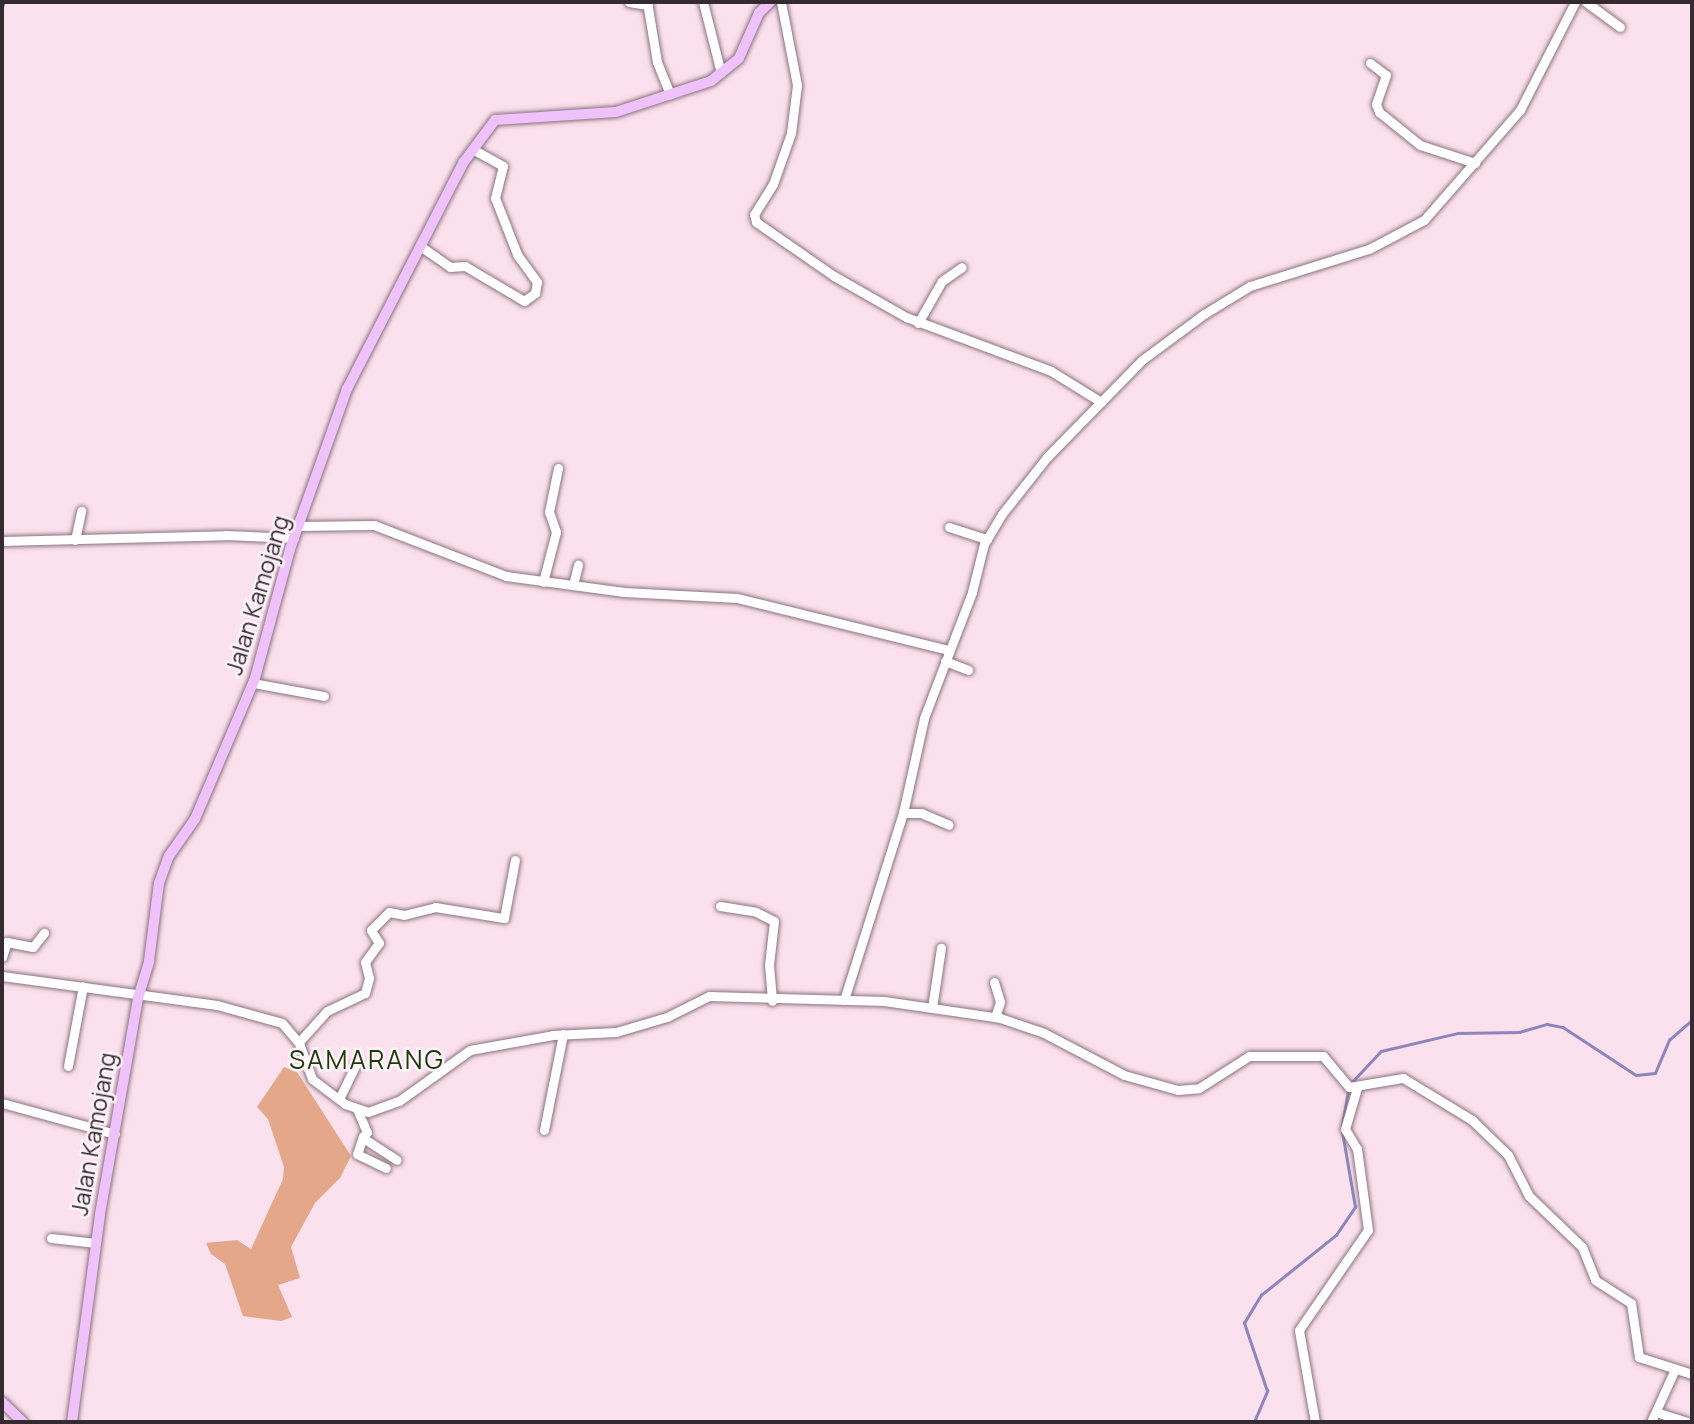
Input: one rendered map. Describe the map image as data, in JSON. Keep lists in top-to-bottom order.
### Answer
{
  "streets": {
    "main road": ["Jalan Kamojang"]
  },
  "districts": ["SAMARANG"]
}
